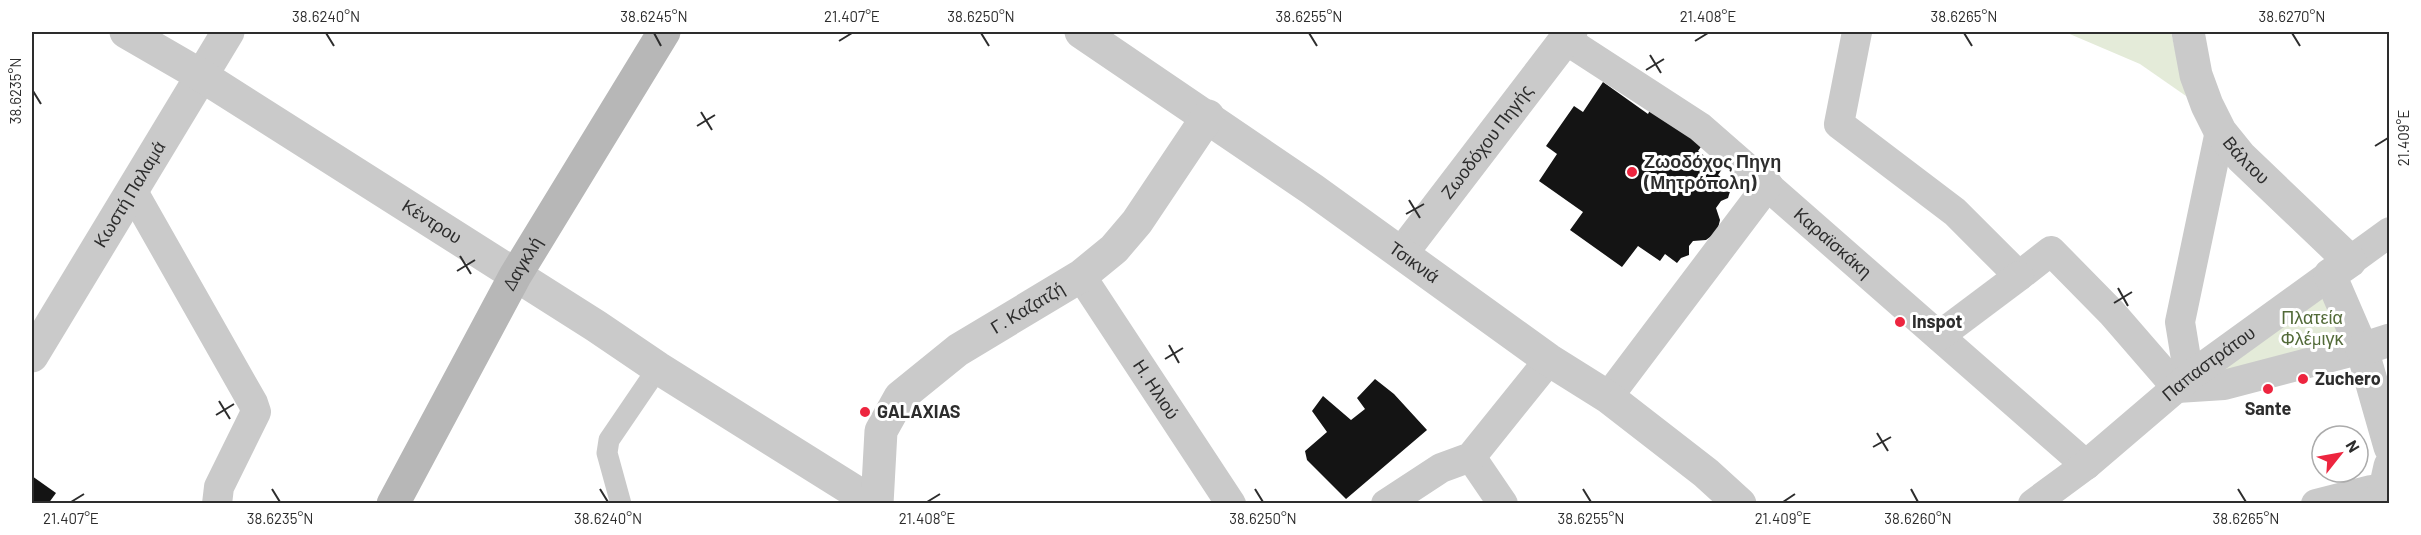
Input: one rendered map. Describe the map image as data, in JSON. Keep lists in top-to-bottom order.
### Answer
{
  "streets": {
    "main road": ["Δαγκλή"],
    "street": [
      "Ζωοδόχου Πηγής",
      "Βάλτου",
      "Κωστή Παλαμά",
      "Κέντρου",
      "Καραϊσκάκη",
      "Τσικνιά",
      "Γ. Καζατζή",
      "Παπαστράτου",
      "Η. Ηλιού"
    ]
  },
  "crossings": [
    ["Ζωοδόχου Πηγής", "Καραϊσκάκη"],
    ["Ζωοδόχου Πηγής", "Τσικνιά"],
    ["Βάλτου", "Παπαστράτου"],
    ["Κωστή Παλαμά", "Κέντρου"],
    ["Κέντρου", "Δαγκλή"],
    ["Κέντρου", "Γ. Καζατζή"],
    ["Καραϊσκάκη", "Παπαστράτου"],
    ["Τσικνιά", "Γ. Καζατζή"],
    ["Γ. Καζατζή", "Η. Ηλιού"]
  ],
  "parks": ["Πλατεία Φλέμιγκ"],
  "places": [
    "Ζωοδόχος Πηγη (Μητρόπολη)",
    "Inspot",
    "Zuchero",
    "Sante",
    "GALAXIAS"
  ],
  "north": "top right",
  "coordinates": [
    "38.6240°N",
    "38.6245°N",
    "21.407°E",
    "38.6250°N",
    "38.6255°N",
    "21.408°E",
    "38.6265°N",
    "38.6270°N",
    "38.6235°N",
    "21.409°E",
    "38.6260°N"
  ]
}
